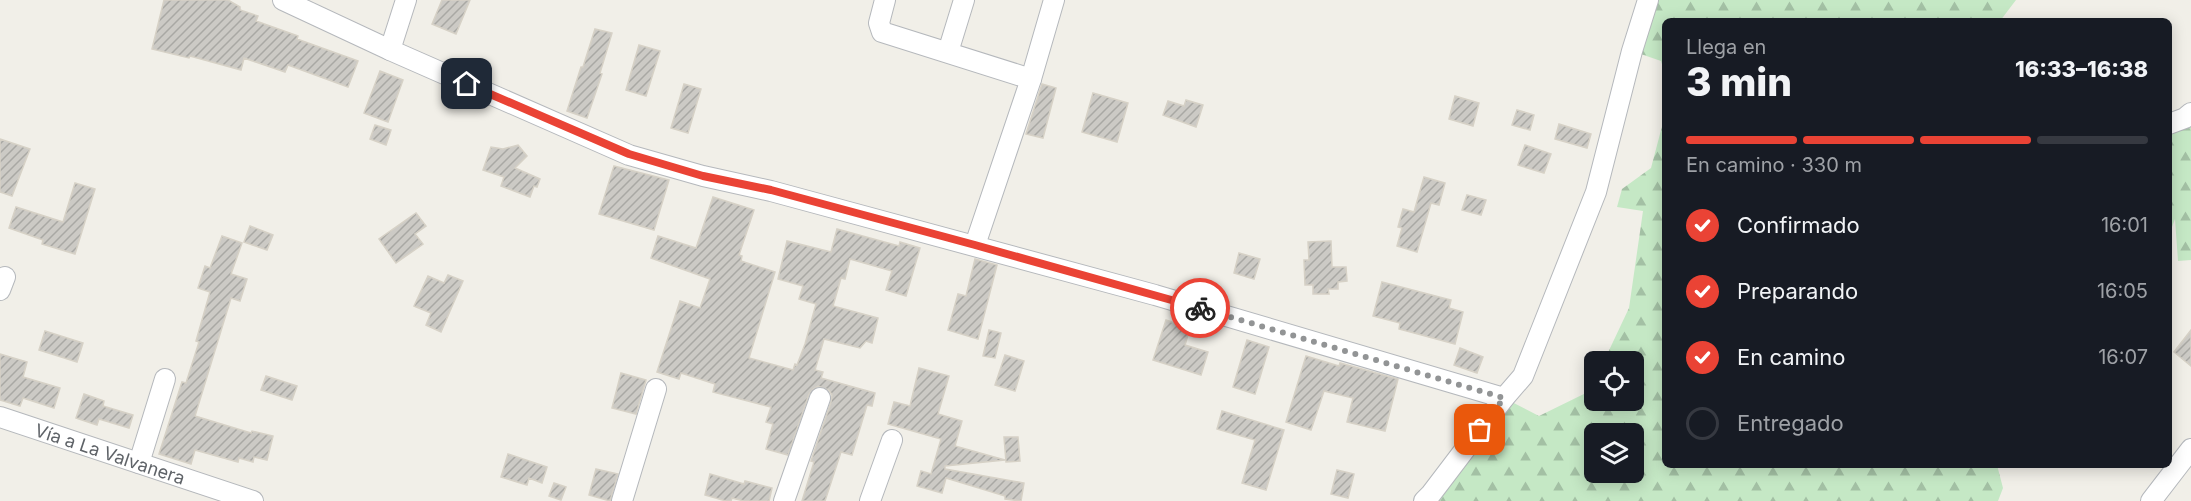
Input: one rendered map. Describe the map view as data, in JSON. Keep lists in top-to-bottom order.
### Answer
{
  "streets": {
    "street": ["Vía a La Valvanera"]
  },
  "page": {
    "heading": ["3 min", "Llega en", "16:33–16:38"],
    "bar": "En camino · 330 m",
    "list": [
      ["Confirmado", "16:01"],
      ["Preparando", "16:05"],
      ["En camino", "16:07"],
      "Entregado"
    ]
  }
}
